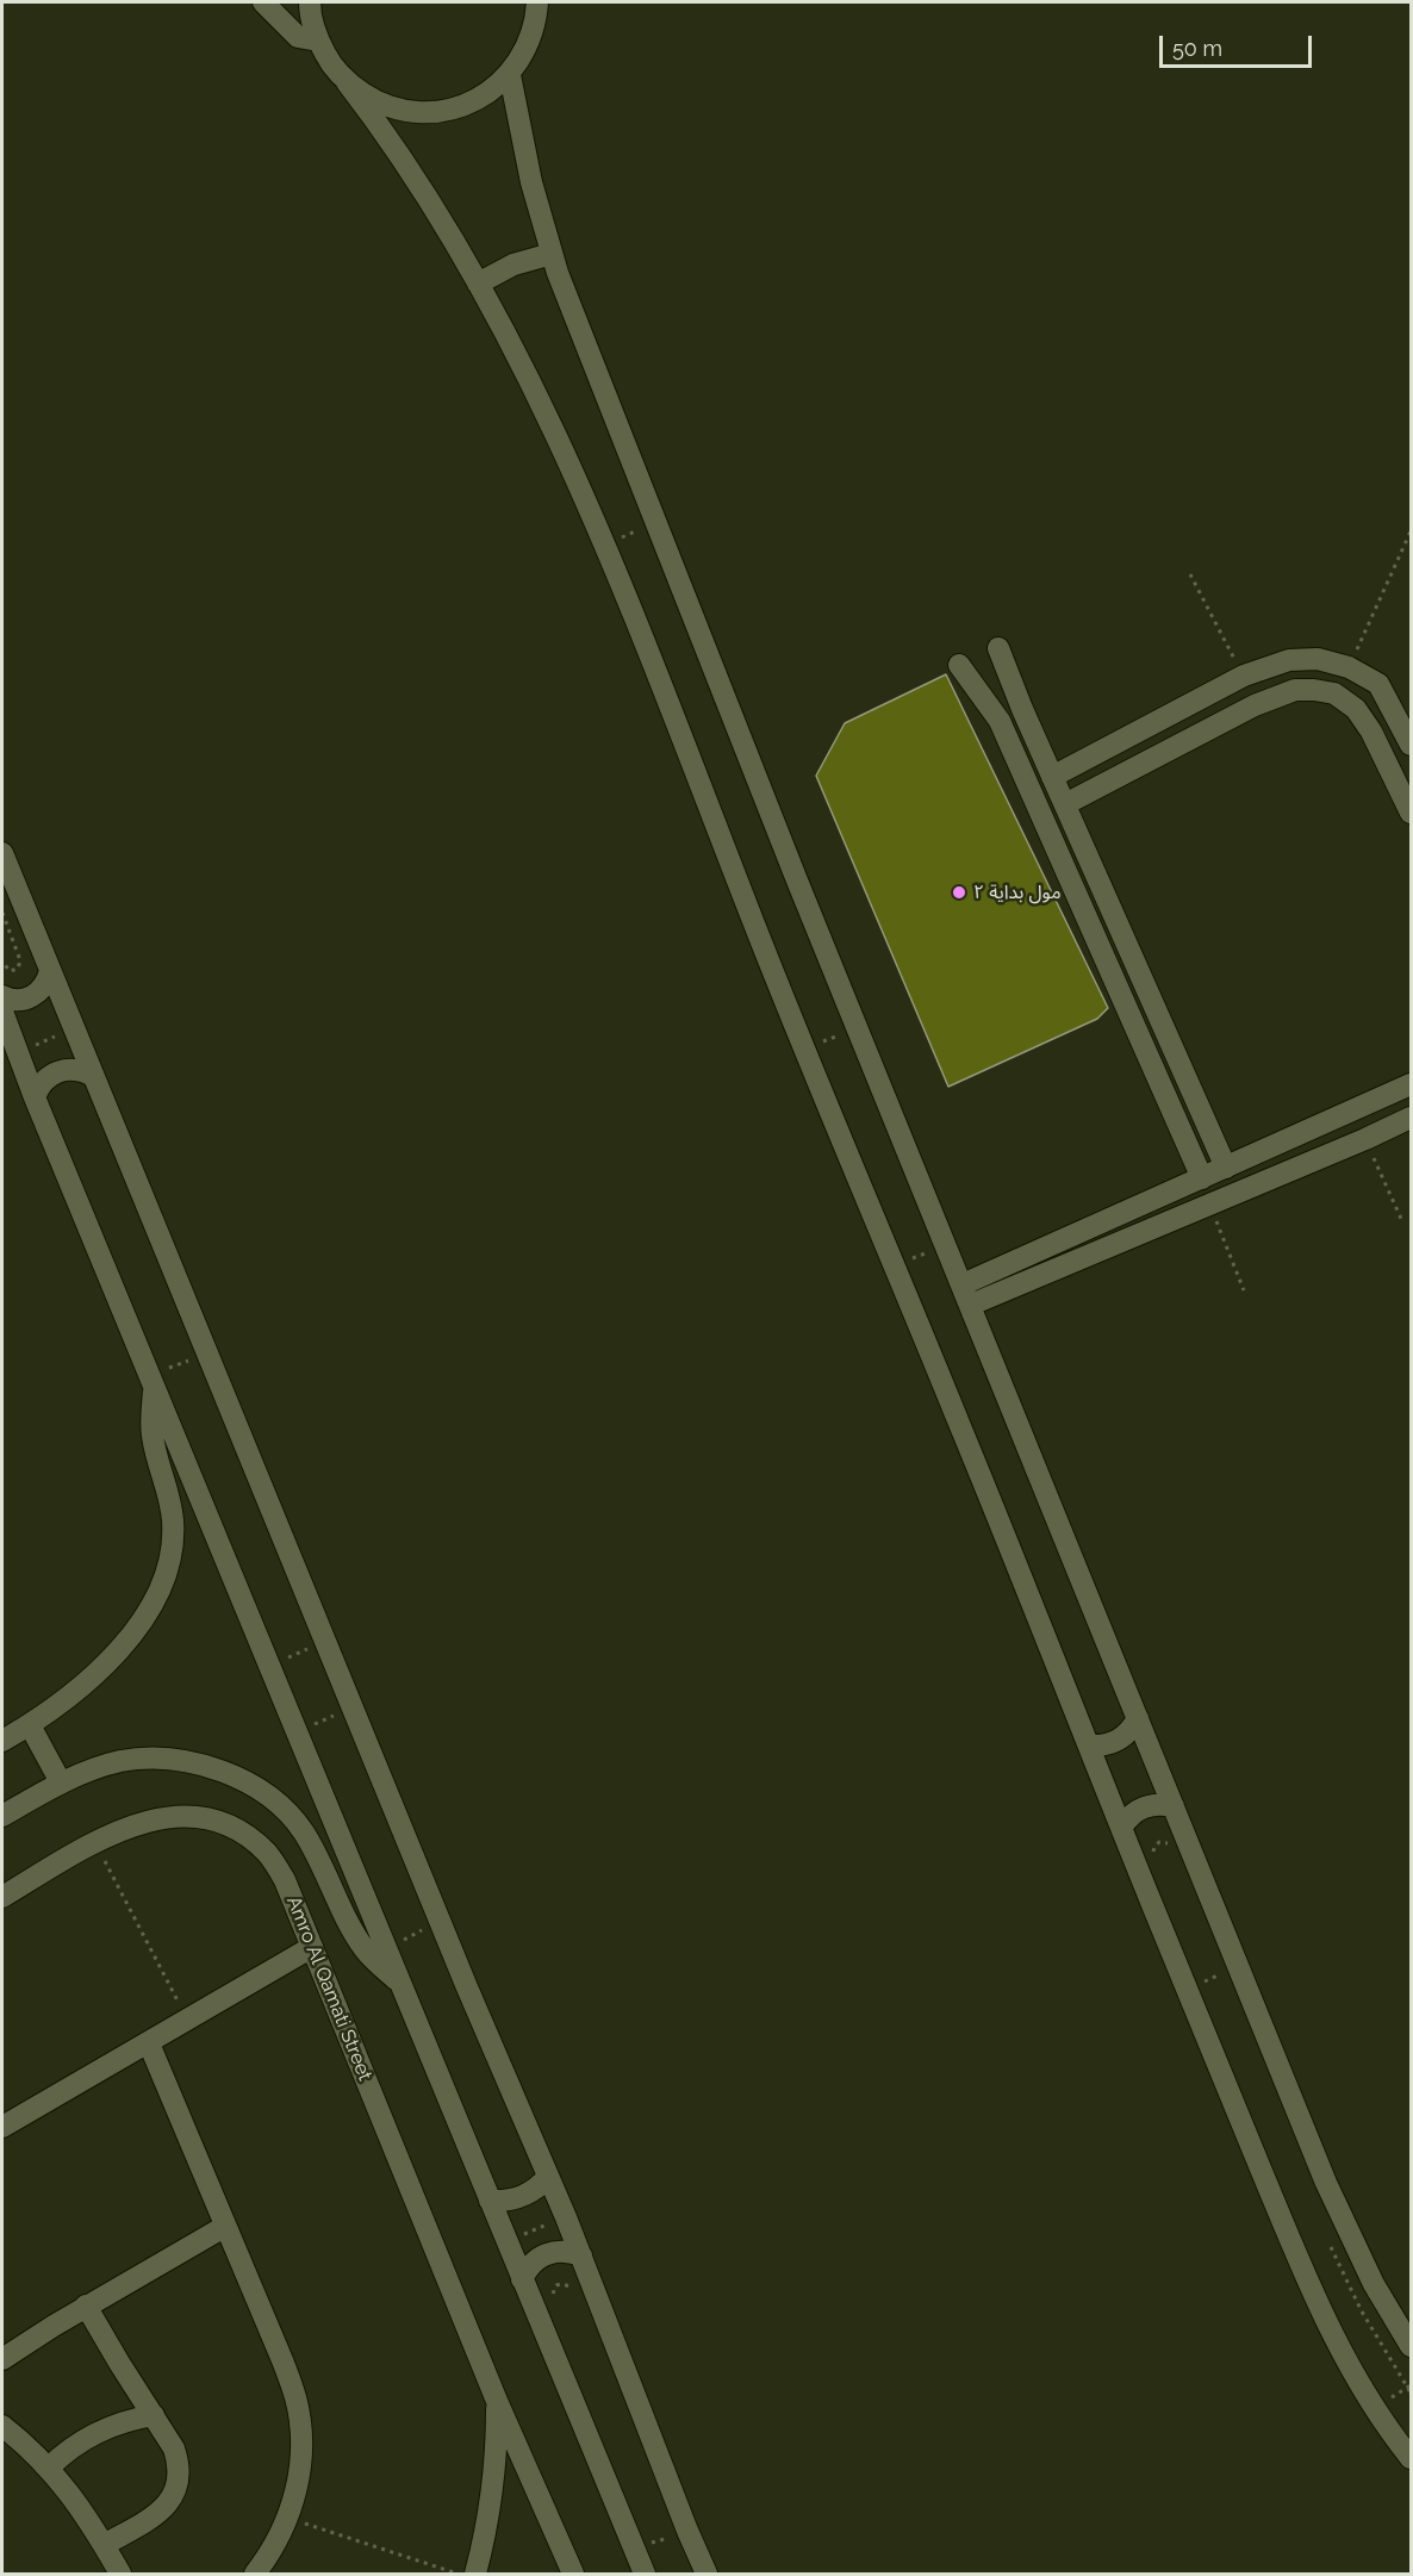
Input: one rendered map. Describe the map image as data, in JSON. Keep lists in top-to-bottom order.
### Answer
{
  "streets": {
    "street": ["Amro Al Qamati Street"]
  },
  "places": ["مول بداية ۲"],
  "scale_bar": "50 m"
}
